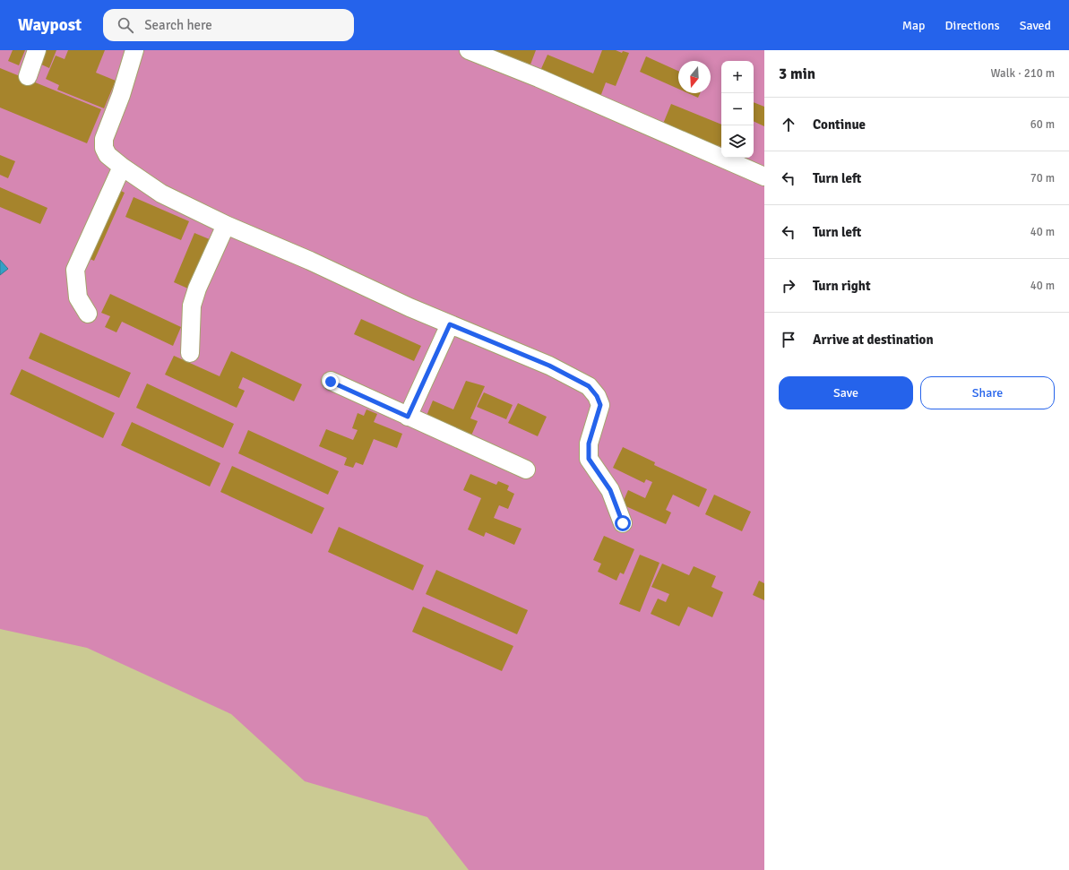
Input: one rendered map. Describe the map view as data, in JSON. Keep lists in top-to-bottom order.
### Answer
{
  "north": "bottom",
  "page": {
    "header": "Waypost",
    "search": "Search here",
    "nav": ["Map", "Directions", "Saved"],
    "heading": ["3 min", "Walk · 210 m"],
    "map_buttons": ["+", "−"],
    "list": [
      ["Continue", "60 m"],
      ["Turn left", "70 m"],
      ["Turn left", "40 m"],
      ["Turn right", "40 m"],
      "Arrive at destination"
    ],
    "buttons": ["Save", "Share"]
  }
}
